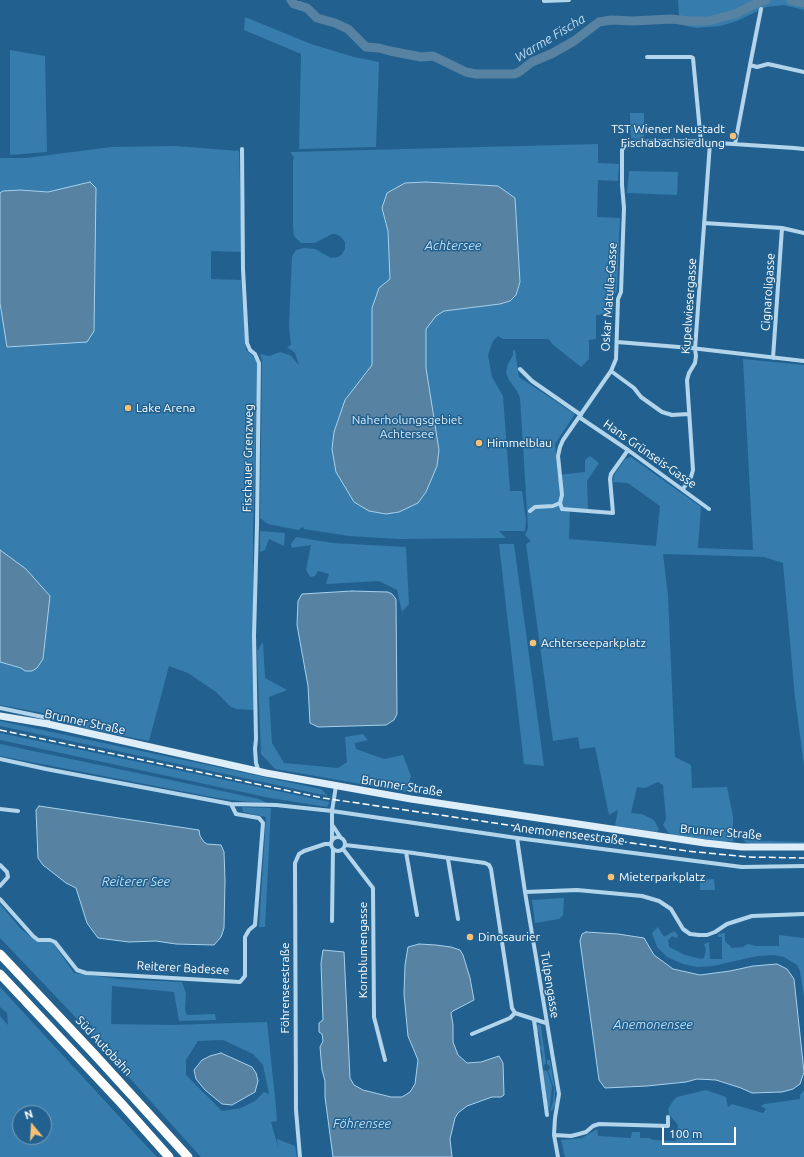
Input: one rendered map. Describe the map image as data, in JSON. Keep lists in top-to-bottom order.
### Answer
{
  "streets": {
    "highway": ["Süd Autobahn"],
    "main road": ["Brunner Straße"],
    "street": [
      "Cignaroligasse",
      "Oskar Matulla-Gasse",
      "Kupelwiesergasse",
      "Hans Grünseis-Gasse",
      "Fischauer Grenzweg",
      "Anemonenseestraße",
      "Kornblumengasse",
      "Reiterer Badesee",
      "Tulpengasse",
      "Föhrenseestraße"
    ]
  },
  "crossings": [
    ["Oskar Matulla-Gasse", "Hans Grünseis-Gasse"],
    ["Kupelwiesergasse", "Hans Grünseis-Gasse"],
    ["Fischauer Grenzweg", "Brunner Straße"],
    ["Anemonenseestraße", "Tulpengasse"],
    ["Kornblumengasse", "Föhrenseestraße"]
  ],
  "water": [
    "Warme Fischa",
    "Achtersee",
    "Reiterer See",
    "Anemonensee",
    "Föhrensee"
  ],
  "parks": ["Naherholungsgebiet Achtersee"],
  "places": [
    "TST Wiener Neustadt Fischabachsiedlung",
    "Lake Arena",
    "Himmelblau",
    "Achterseeparkplatz",
    "Mieterparkplatz",
    "Dinosaurier"
  ],
  "scale_bar": "100 m",
  "north": "top"
}
